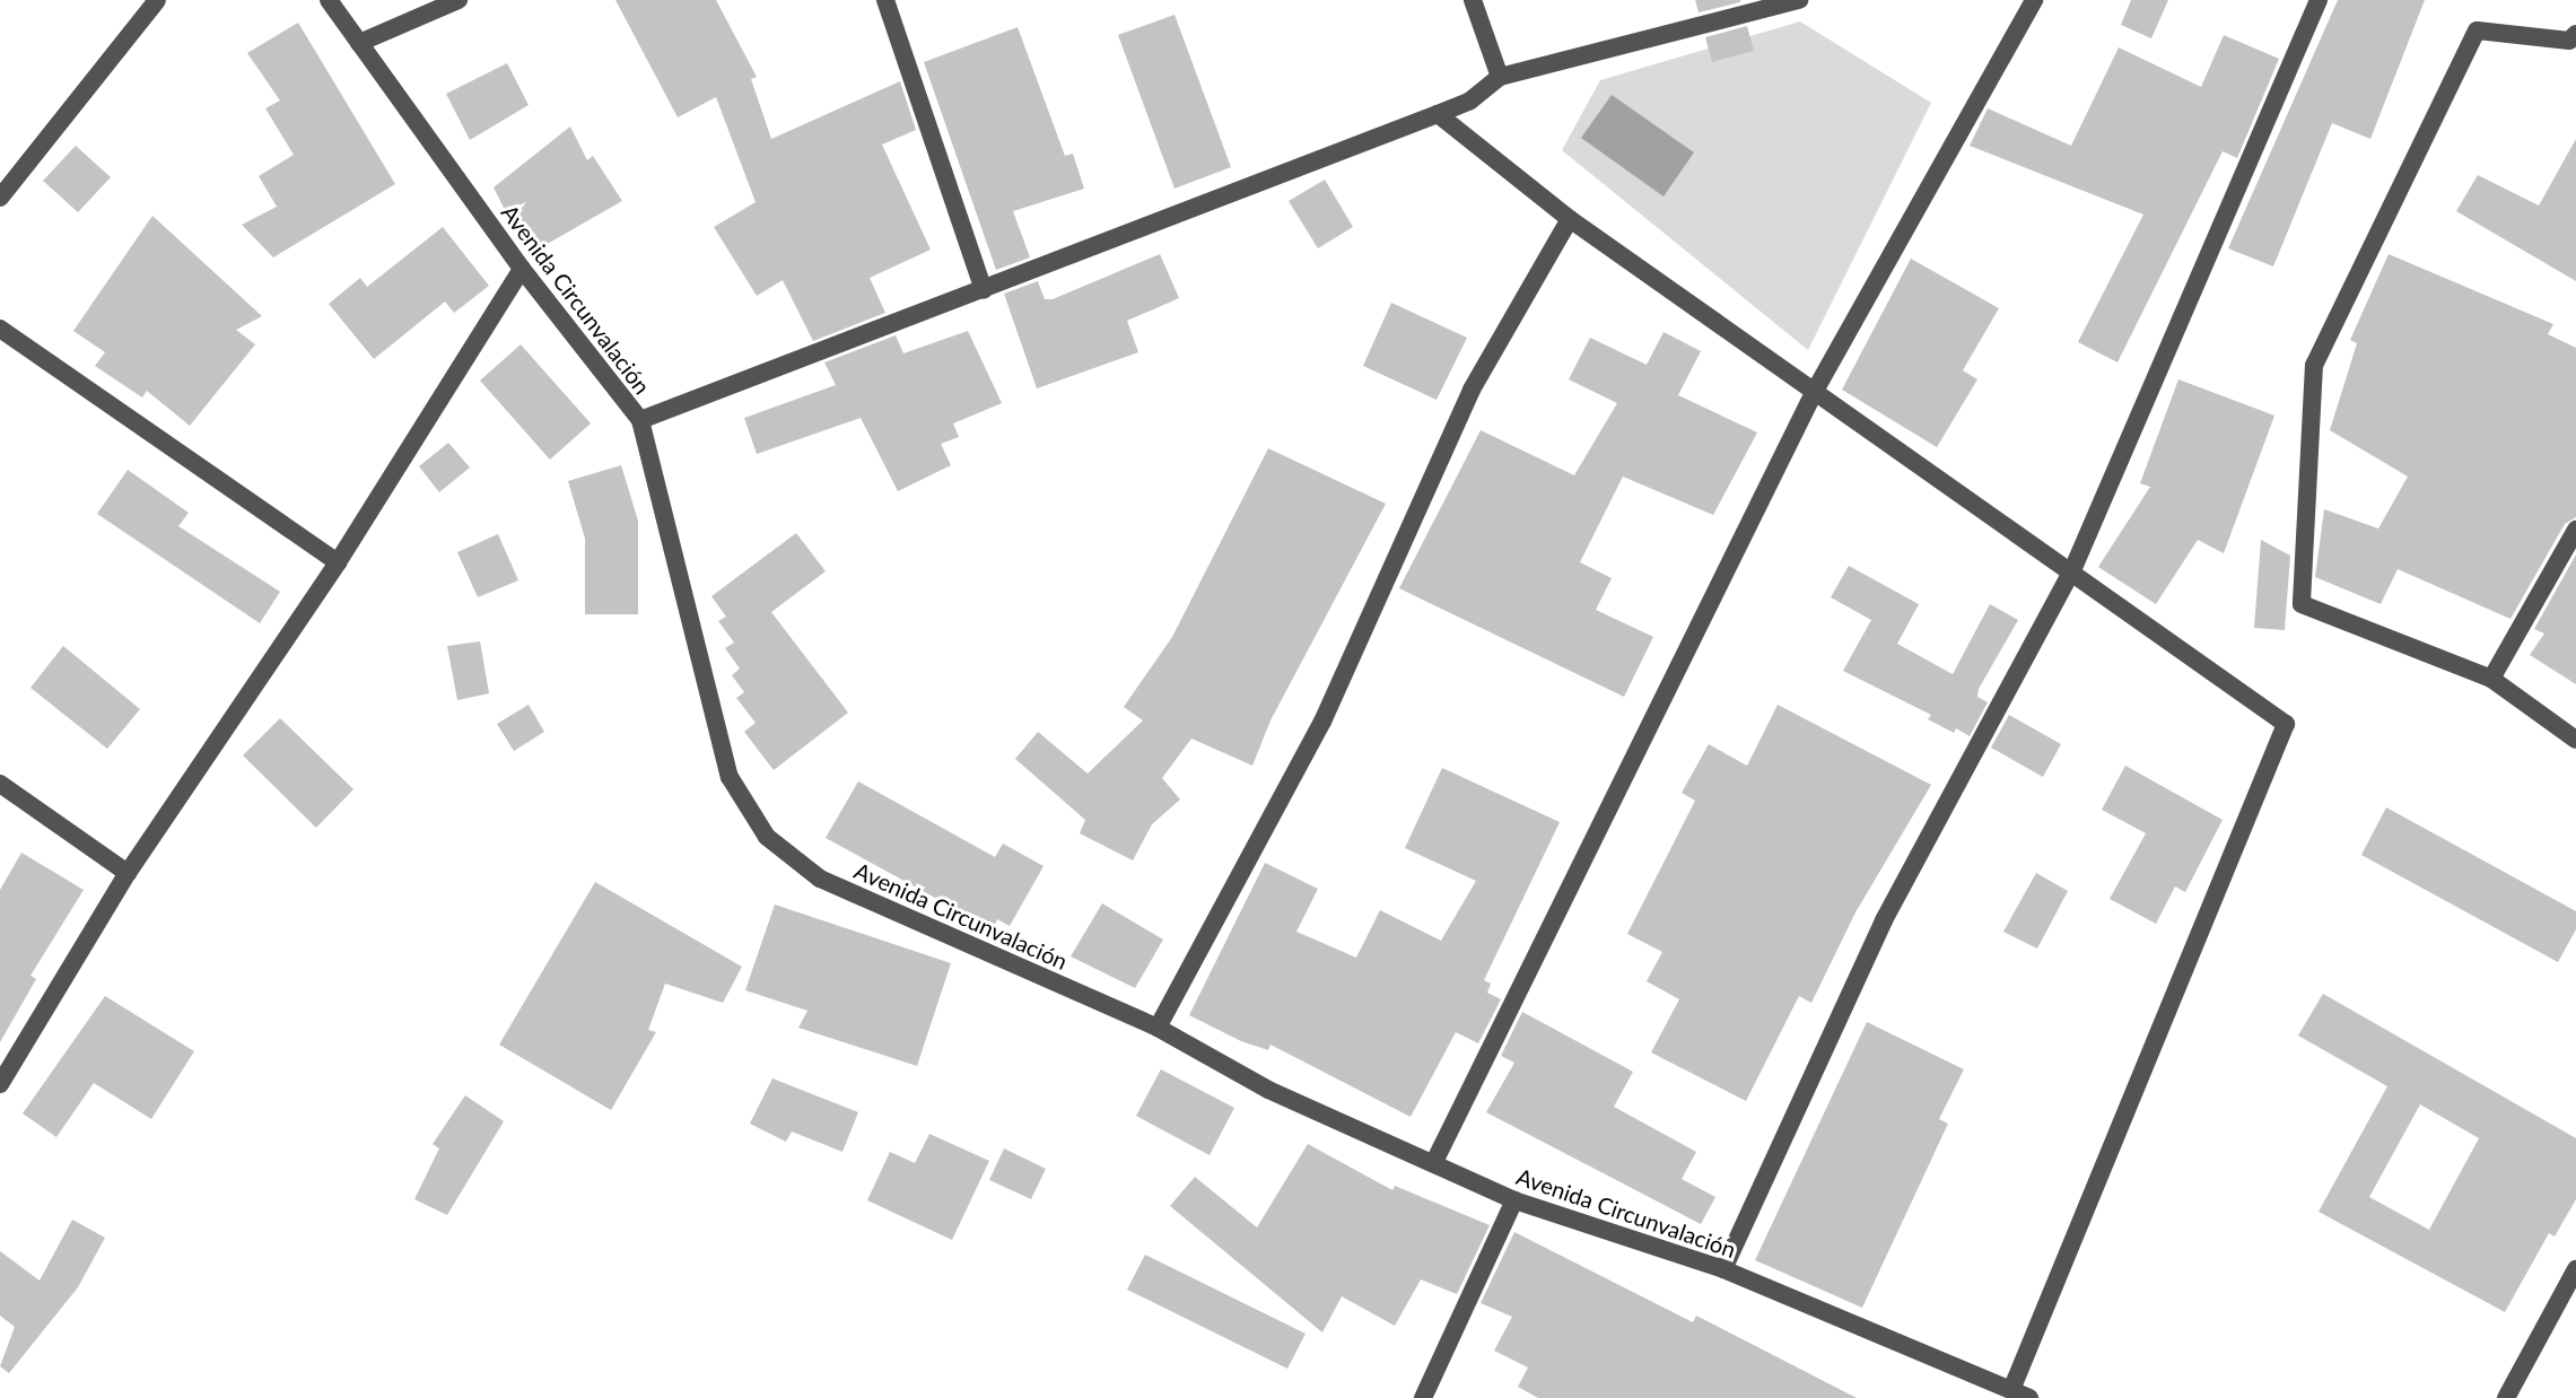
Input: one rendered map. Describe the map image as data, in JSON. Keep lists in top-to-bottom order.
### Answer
{
  "streets": {
    "street": ["Avenida Circunvalación"]
  }
}
